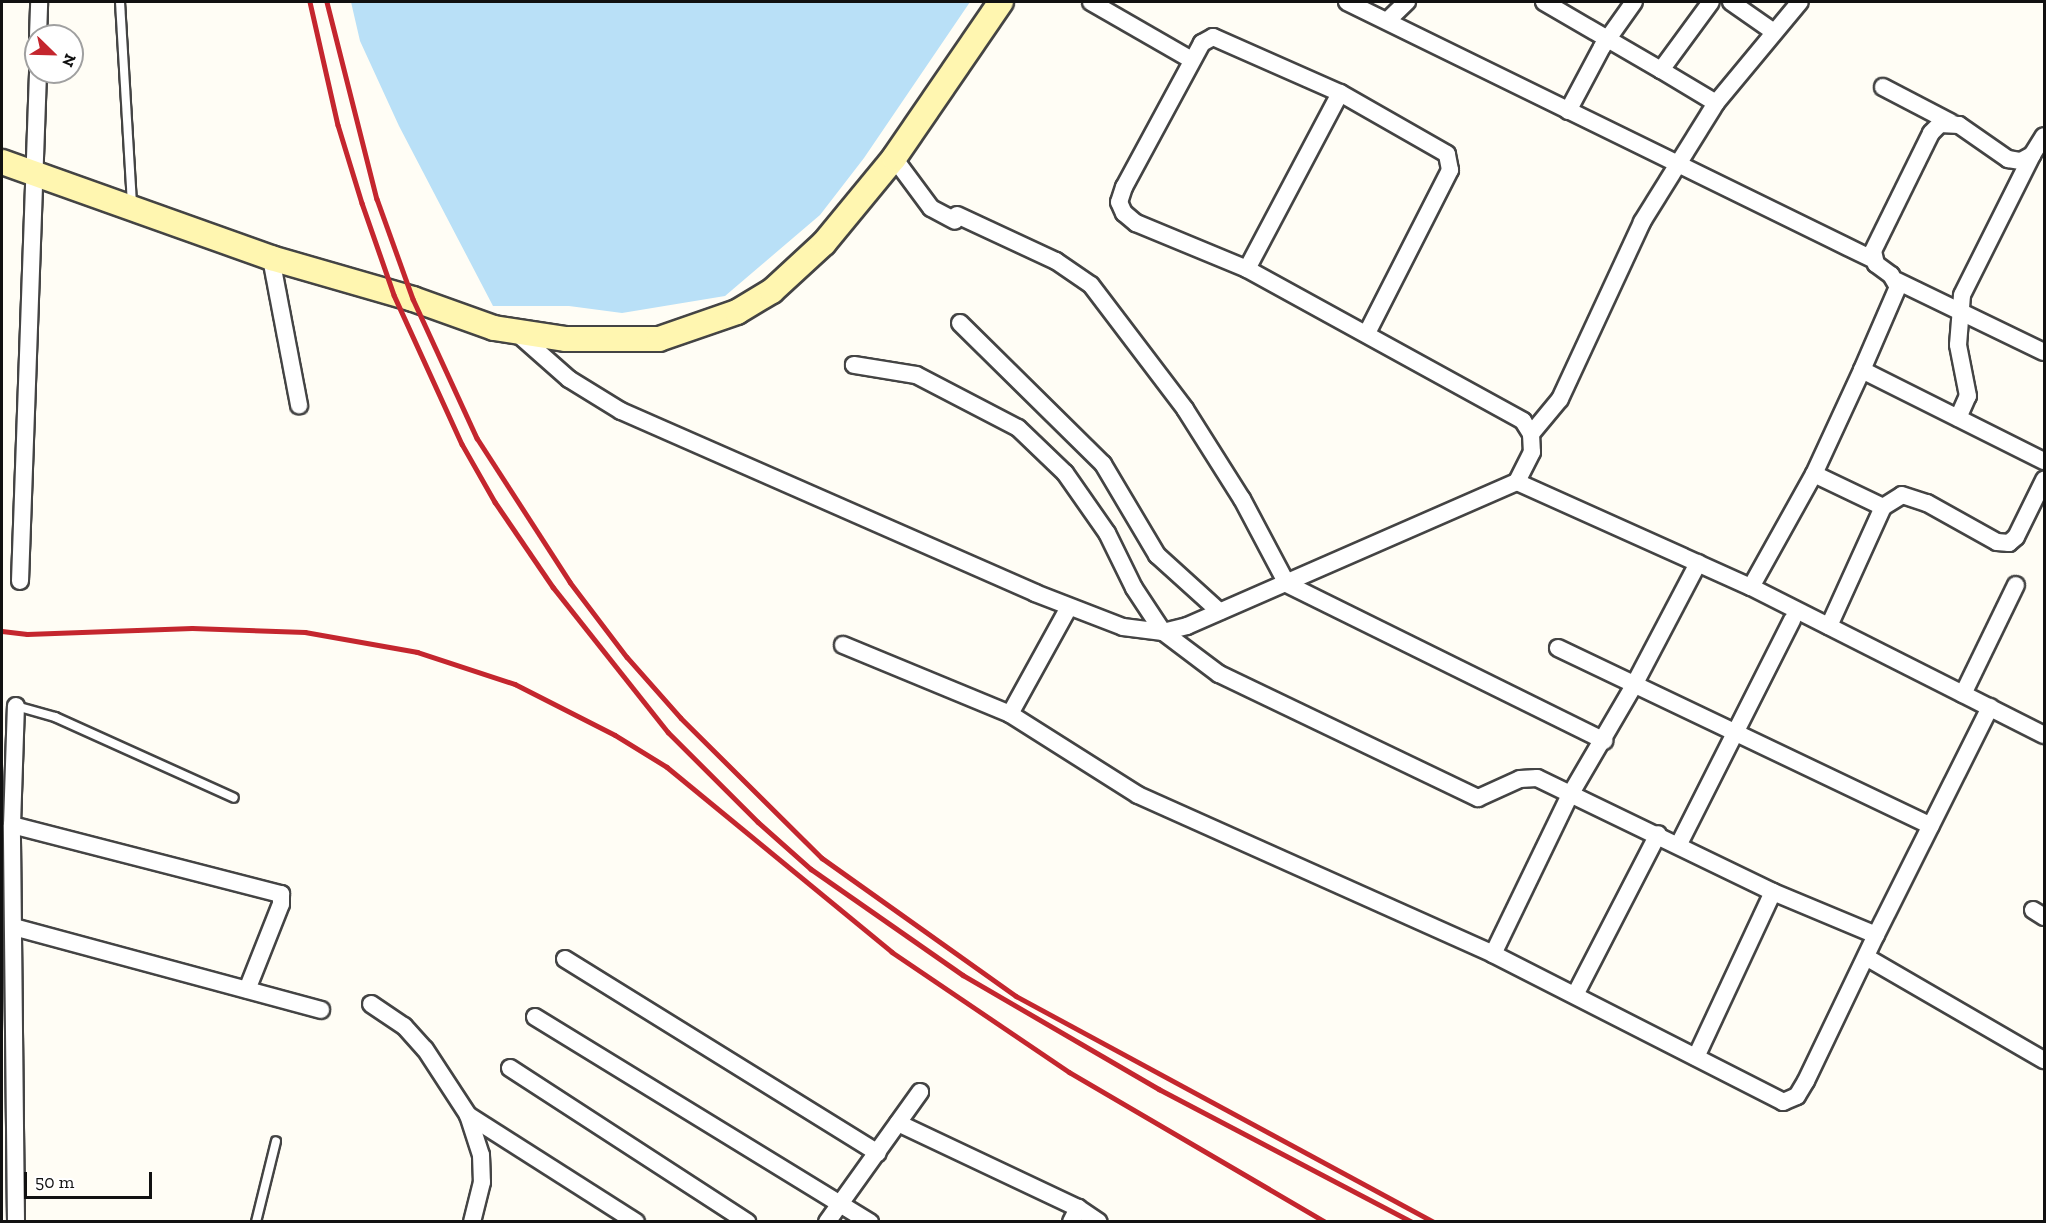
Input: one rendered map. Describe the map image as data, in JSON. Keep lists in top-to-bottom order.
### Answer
{
  "scale_bar": "50 m",
  "north": "bottom right"
}
